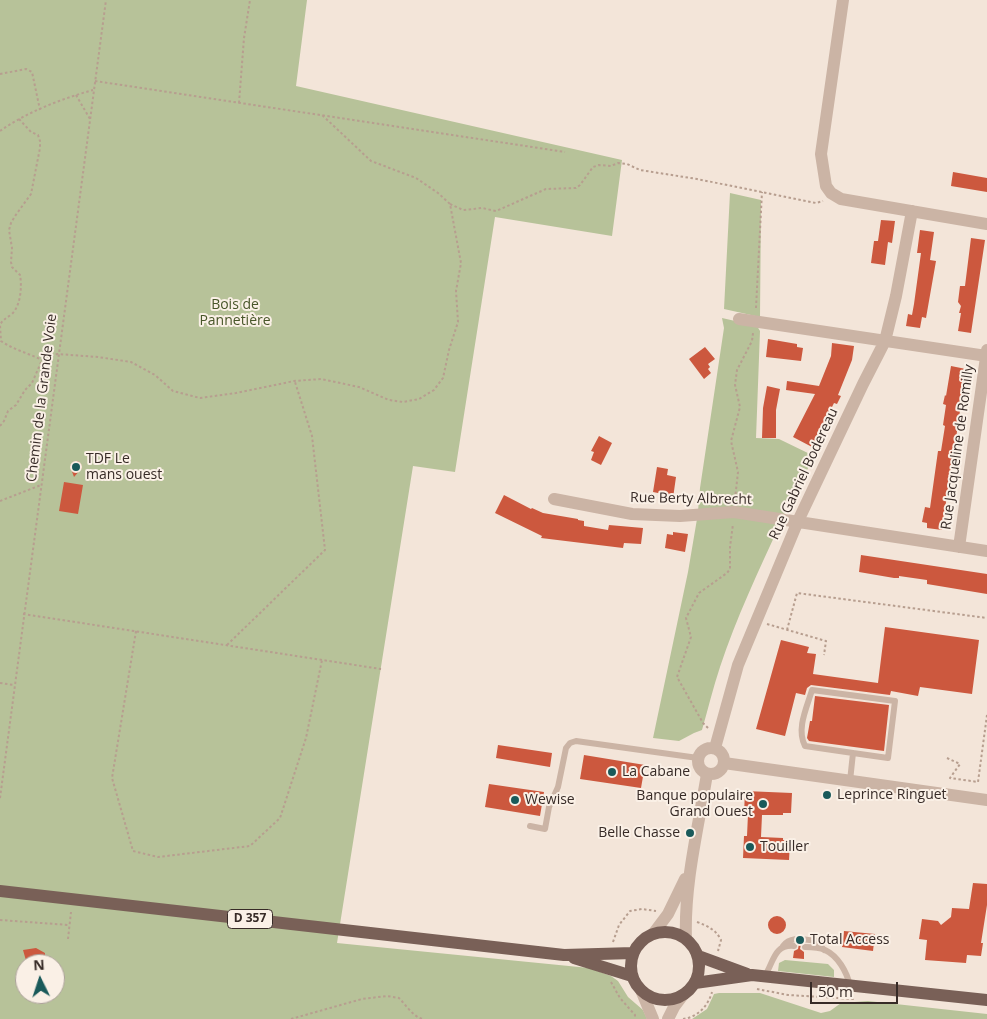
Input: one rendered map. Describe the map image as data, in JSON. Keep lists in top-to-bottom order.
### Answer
{
  "streets": {
    "main road": ["D 357"],
    "street": ["Rue Jacqueline de Romilly", "Rue Gabriel Bodereau", "Rue Berty Albrecht"],
    "path": ["Chemin de la Grande Voie"]
  },
  "crossings": [
    ["Rue Jacqueline de Romilly", "Rue Berty Albrecht"],
    ["Rue Gabriel Bodereau", "Rue Berty Albrecht"]
  ],
  "parks": ["Bois de Pannetière"],
  "places": [
    "TDF Le mans ouest",
    "La Cabane",
    "Leprince Ringuet",
    "Wewise",
    "Banque populaire Grand Ouest",
    "Belle Chasse",
    "Touiller",
    "Total Access"
  ],
  "scale_bar": "50 m",
  "north": "top"
}
